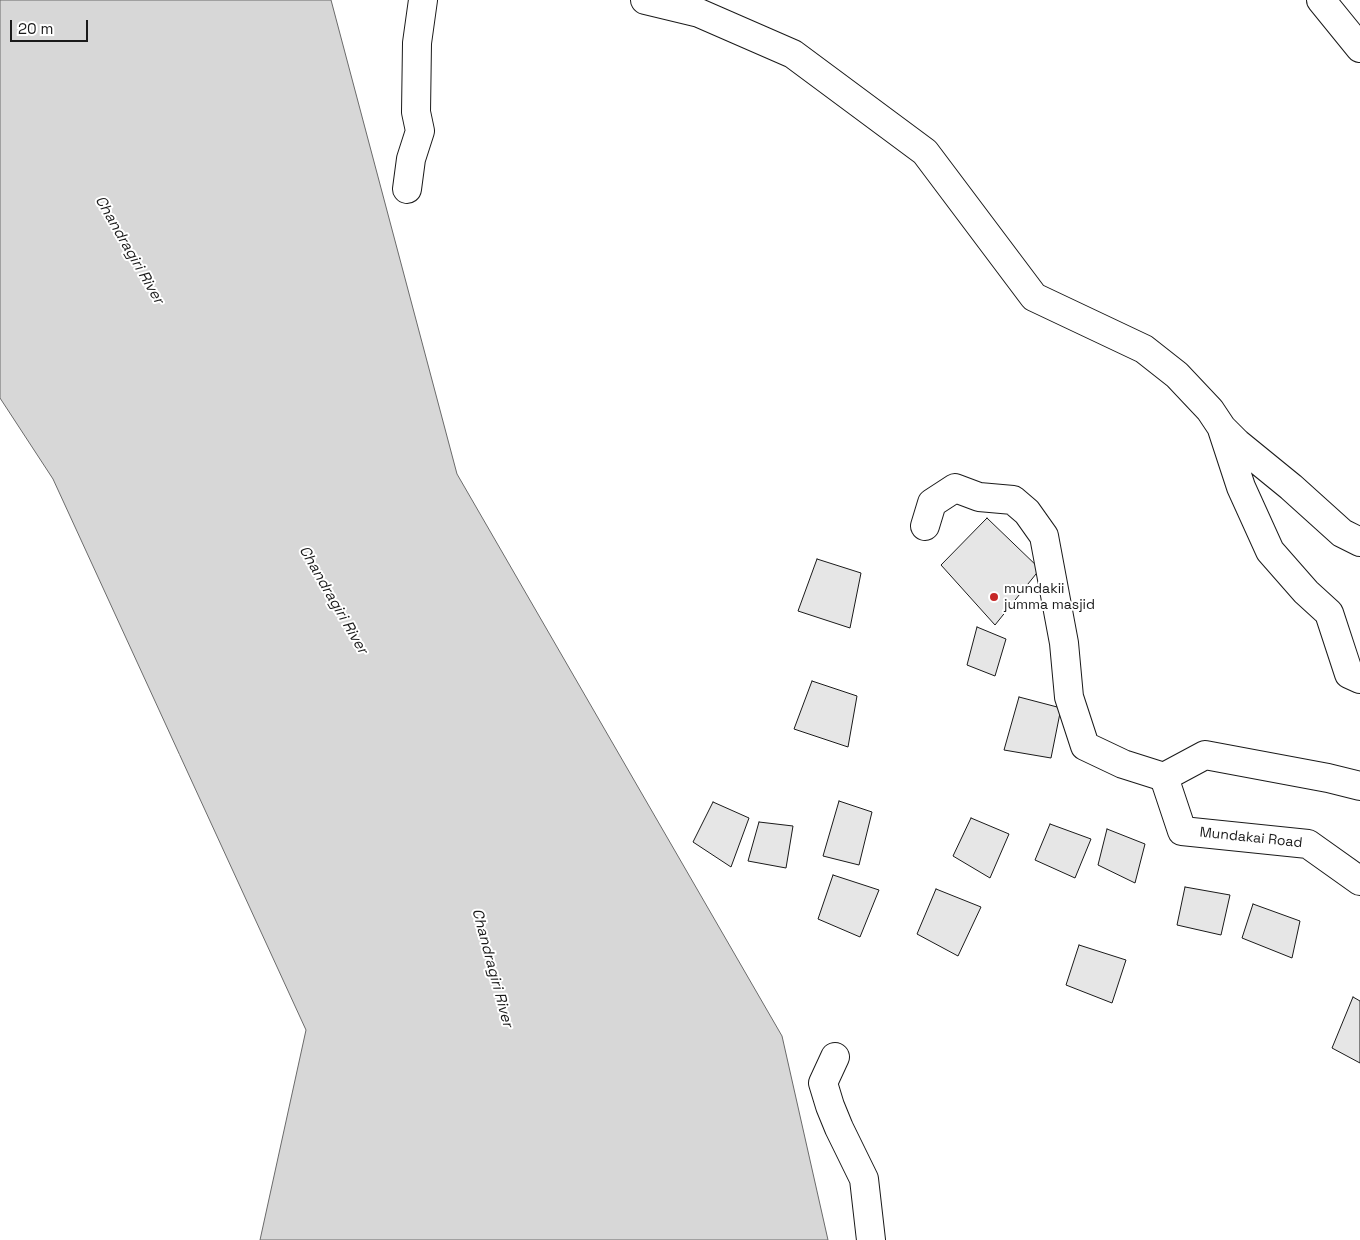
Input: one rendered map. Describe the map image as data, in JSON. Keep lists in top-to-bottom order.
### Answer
{
  "streets": {
    "street": ["Mundakai Road"]
  },
  "water": ["Chandragiri River"],
  "places": ["mundakii jumma masjid"],
  "scale_bar": "20 m"
}
